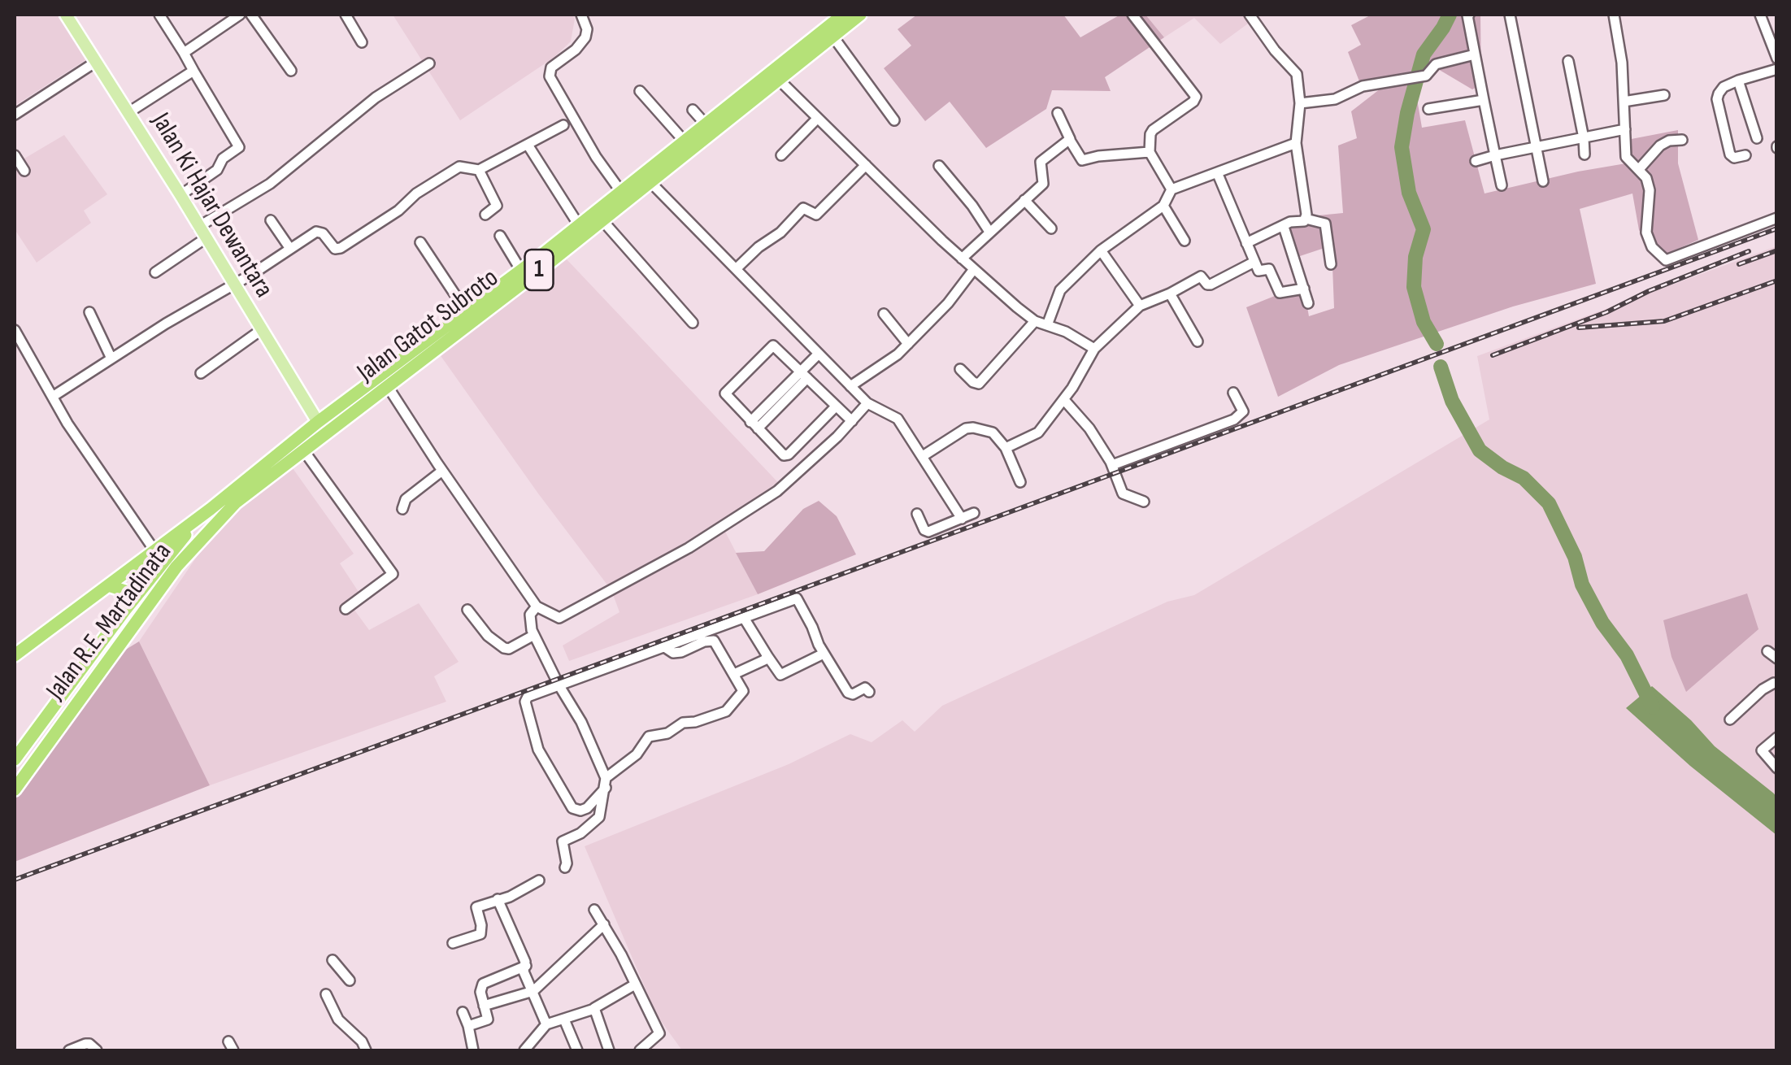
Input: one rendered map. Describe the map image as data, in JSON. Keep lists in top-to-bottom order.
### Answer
{
  "streets": {
    "highway": ["1", "Jalan Gatot Subroto", "Jalan R.E. Martadinata"],
    "main road": ["Jalan Ki Hajar Dewantara"]
  },
  "crossings": [
    ["Jalan Ki Hajar Dewantara", "Jalan Gatot Subroto"],
    ["1", "Jalan Gatot Subroto"],
    ["1", "Jalan R.E. Martadinata"],
    ["Jalan Gatot Subroto", "Jalan R.E. Martadinata"]
  ]
}
